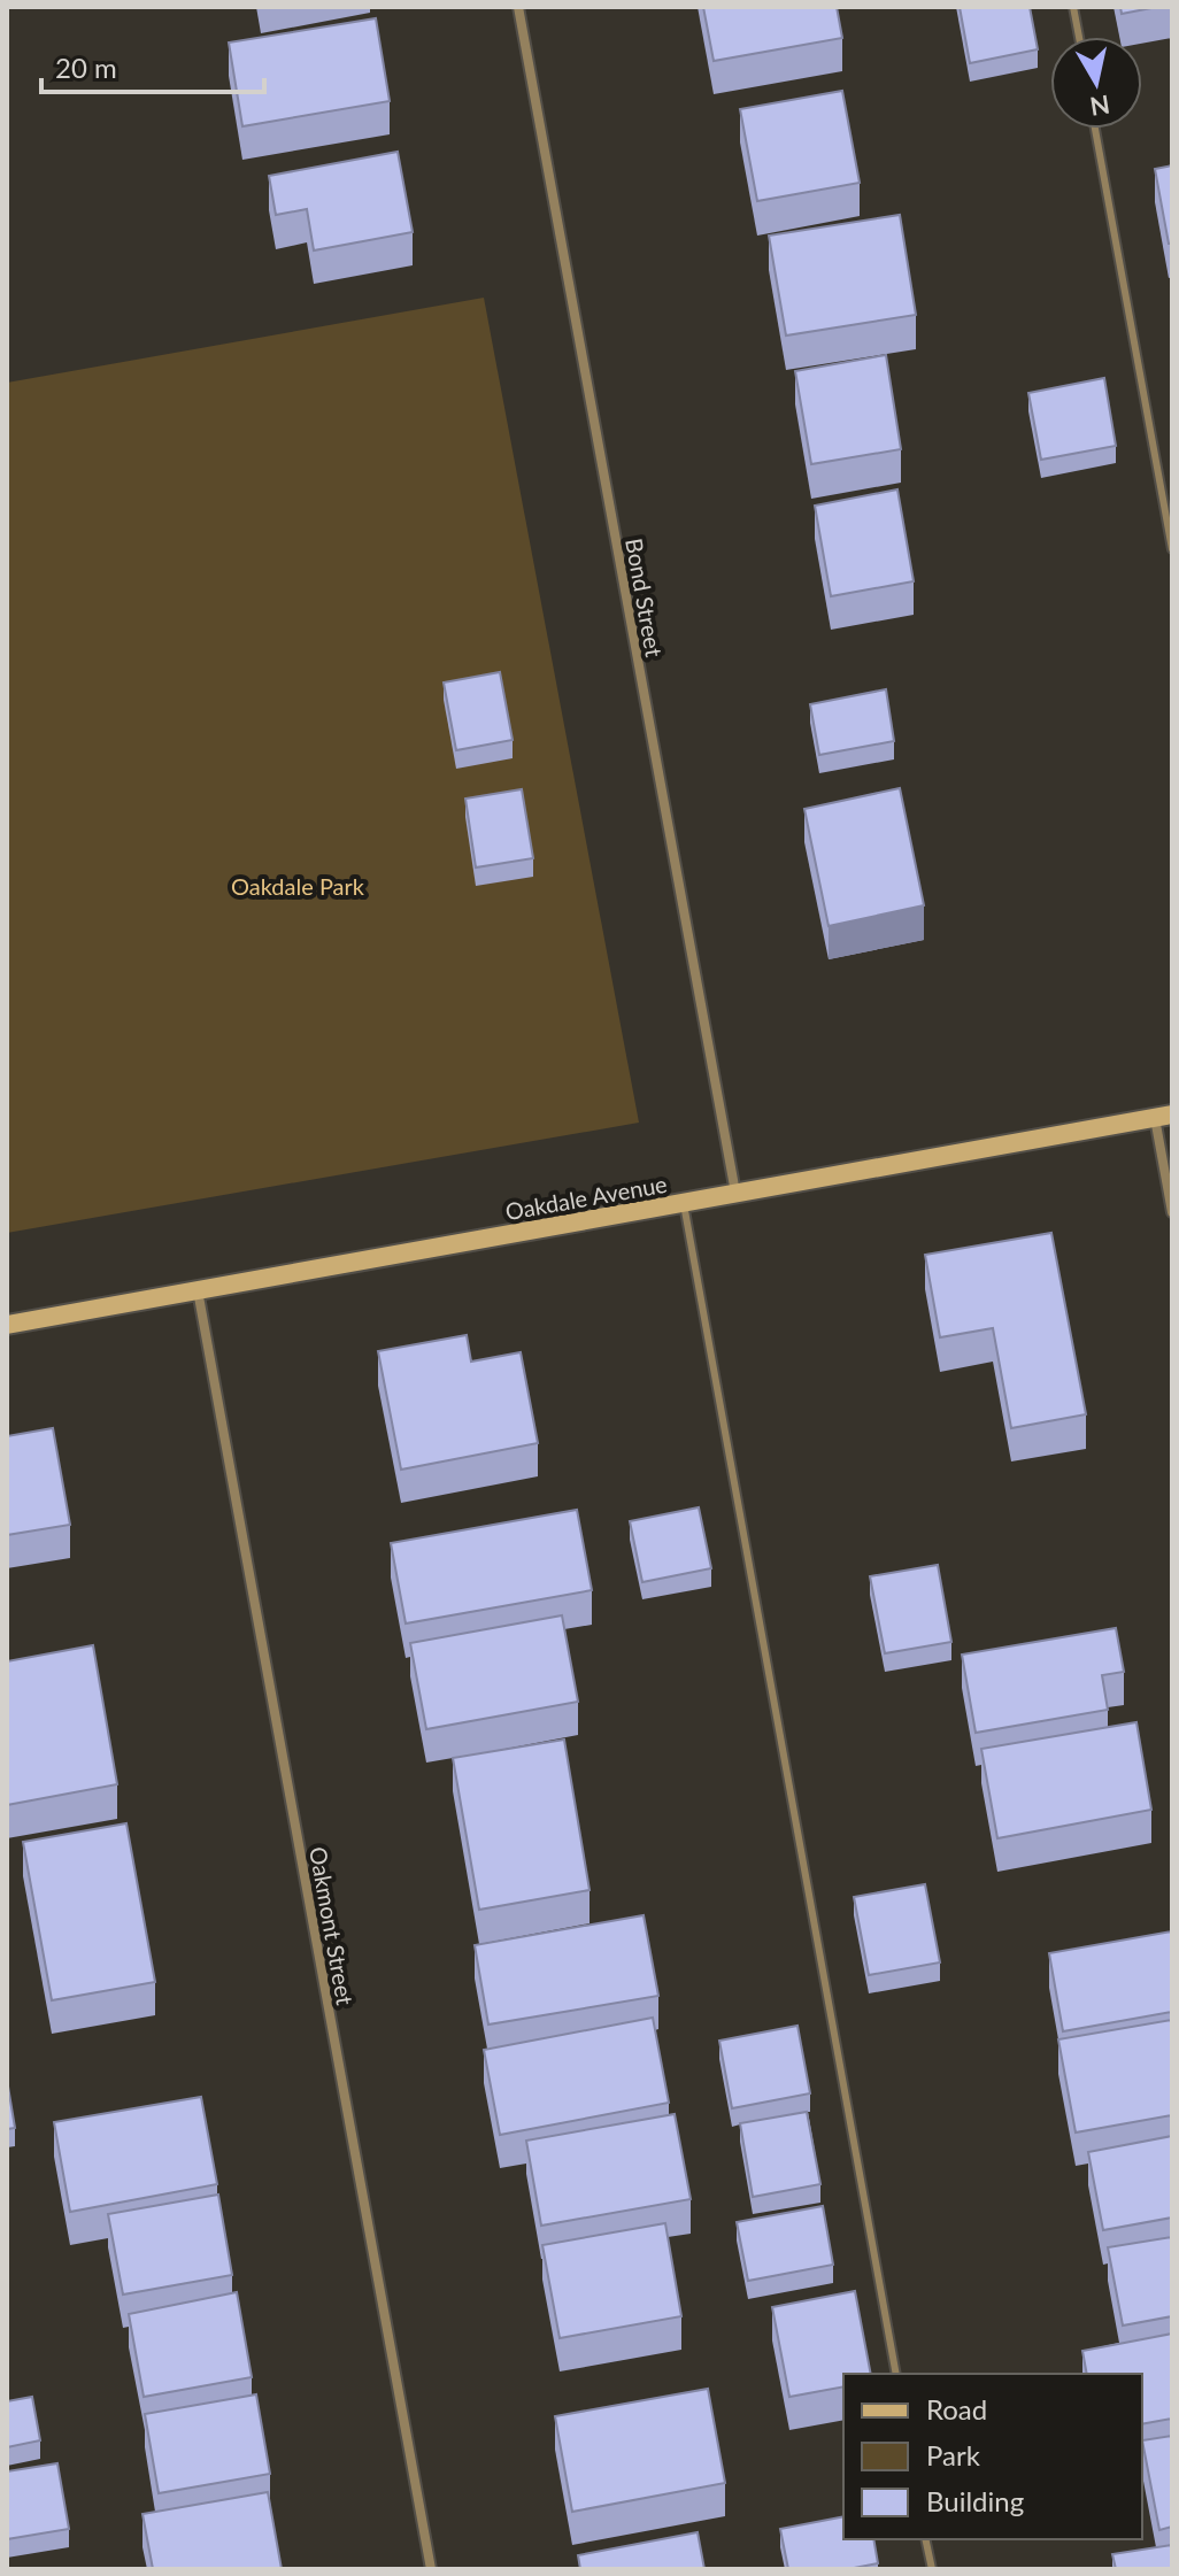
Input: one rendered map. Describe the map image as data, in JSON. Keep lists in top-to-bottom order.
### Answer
{
  "streets": {
    "street": ["Bond Street", "Oakdale Avenue", "Oakmont Street"]
  },
  "crossings": [
    ["Bond Street", "Oakdale Avenue"],
    ["Oakdale Avenue", "Oakmont Street"]
  ],
  "parks": ["Oakdale Park"],
  "legend": ["Road", "Park", "Building"],
  "scale_bar": "20 m",
  "north": "bottom"
}
